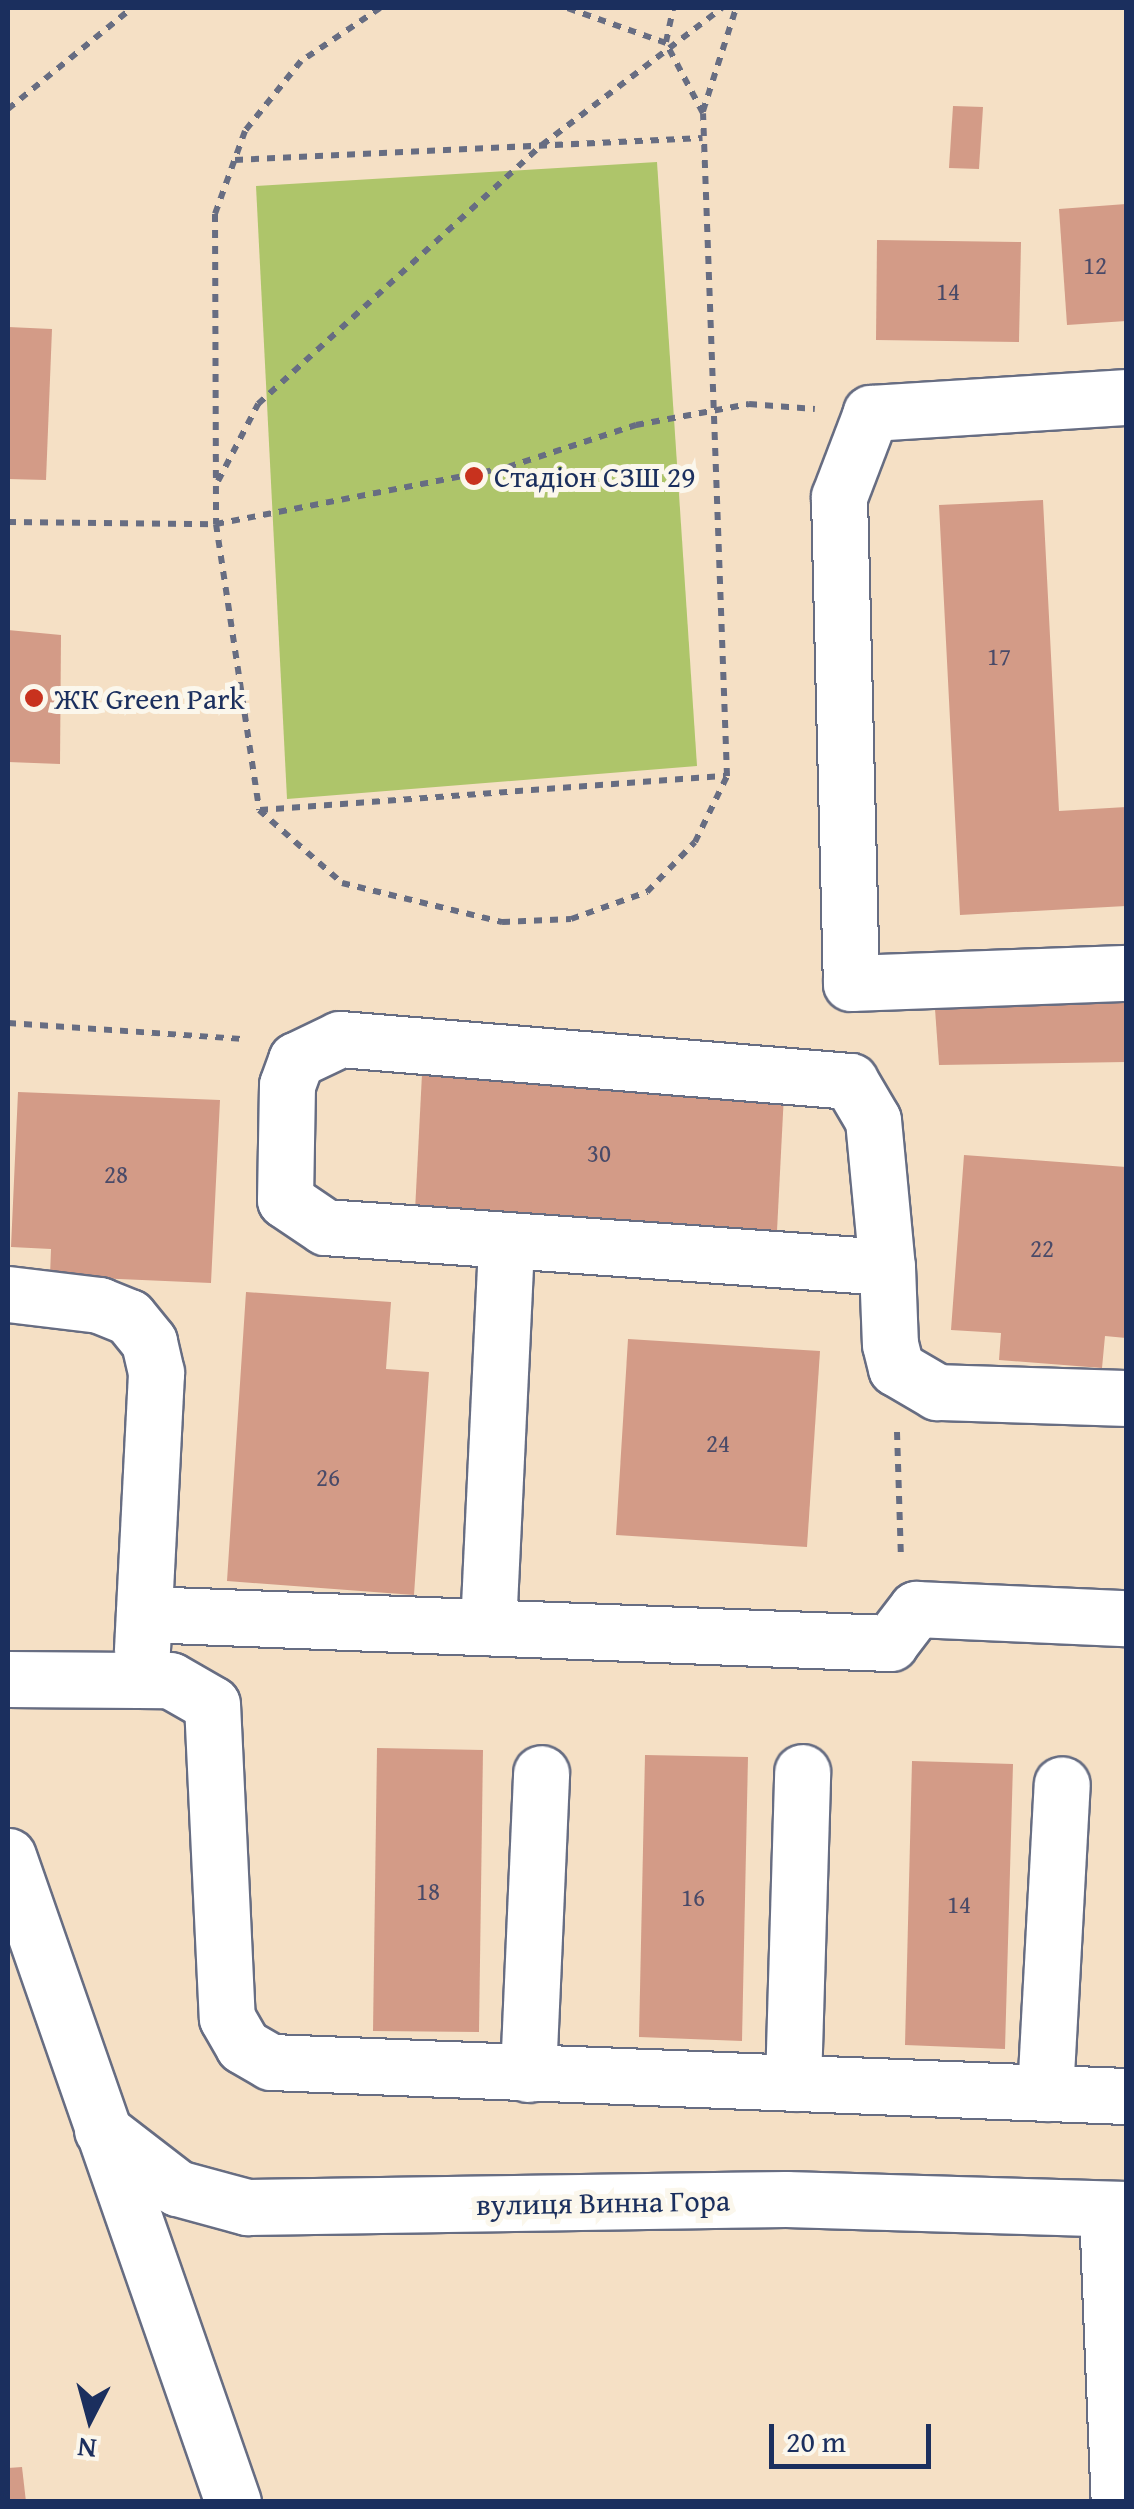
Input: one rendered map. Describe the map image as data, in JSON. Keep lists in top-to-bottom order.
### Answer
{
  "streets": {
    "street": ["вулиця Винна Гора"]
  },
  "places": ["Стадіон СЗШ 29", "ЖК Green Park"],
  "house_numbers": [
    "12",
    "14",
    "17",
    "30",
    "28",
    "22",
    "24",
    "26",
    "18",
    "16",
    "14"
  ],
  "scale_bar": "20 m",
  "north": "bottom"
}
